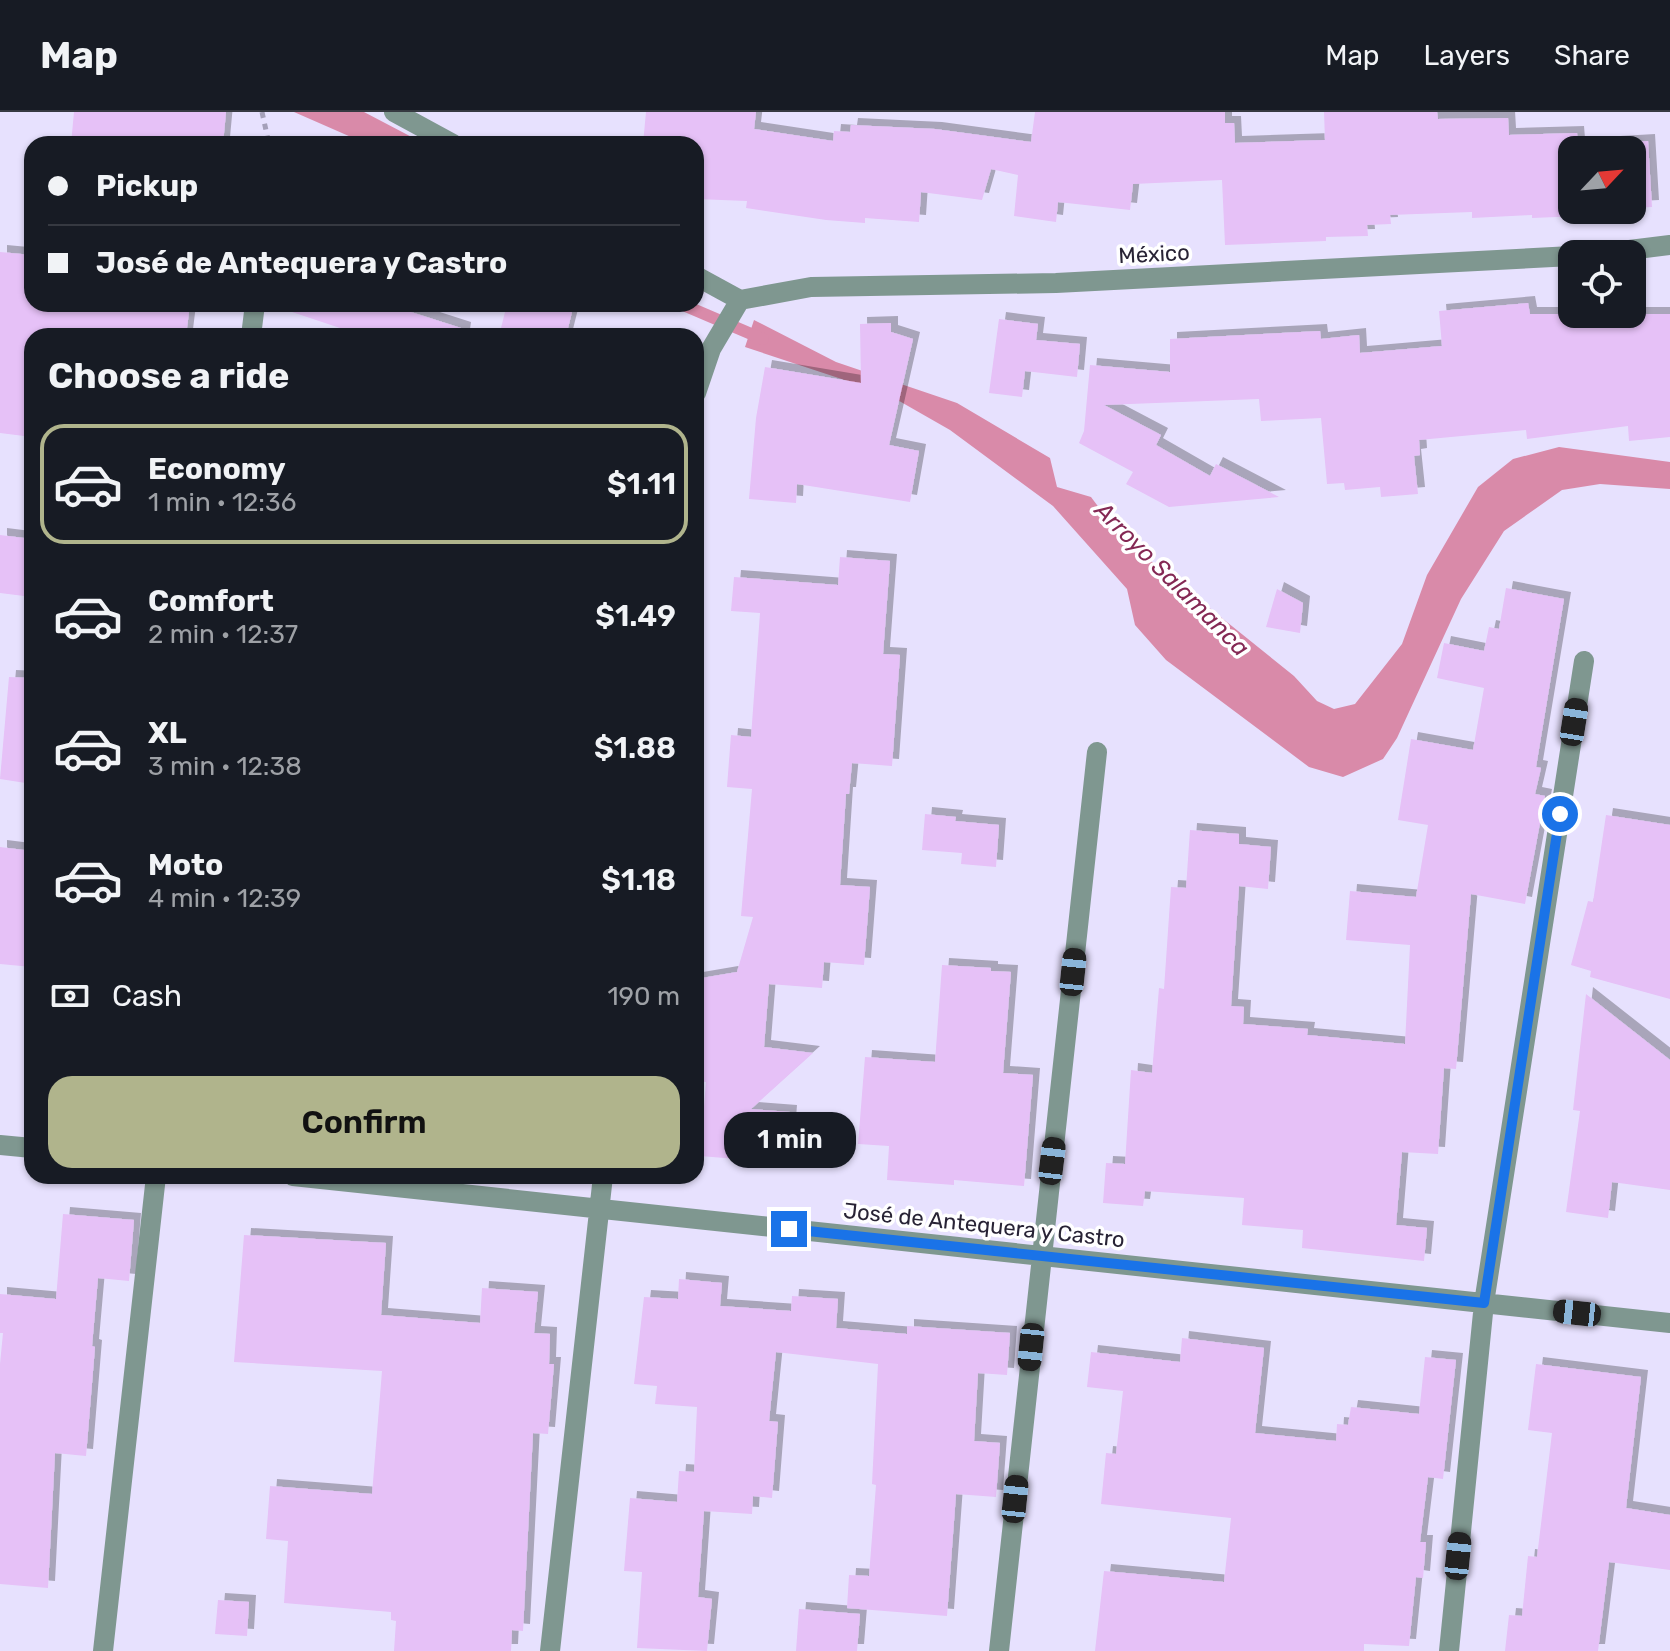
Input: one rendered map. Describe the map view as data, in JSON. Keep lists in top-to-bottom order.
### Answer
{
  "streets": {
    "street": ["México", "José de Antequera y Castro"]
  },
  "water": ["Arroyo Salamanca"],
  "north": "top right",
  "page": {
    "header": "Map",
    "nav": ["Map", "Layers", "Share"],
    "banner": ["Pickup", "José de Antequera y Castro"],
    "heading": "Choose a ride",
    "list": [
      {
        "name": "Economy",
        "note": "1 min · 12:36",
        "value": "$1.11"
      },
      {
        "name": "Comfort",
        "note": "2 min · 12:37",
        "value": "$1.49"
      },
      {
        "name": "XL",
        "note": "3 min · 12:38",
        "value": "$1.88"
      },
      {
        "name": "Moto",
        "note": "4 min · 12:39",
        "value": "$1.18"
      }
    ],
    "pay": ["Cash", "190 m"],
    "buttons": "Confirm",
    "bubble": "1 min"
  }
}
